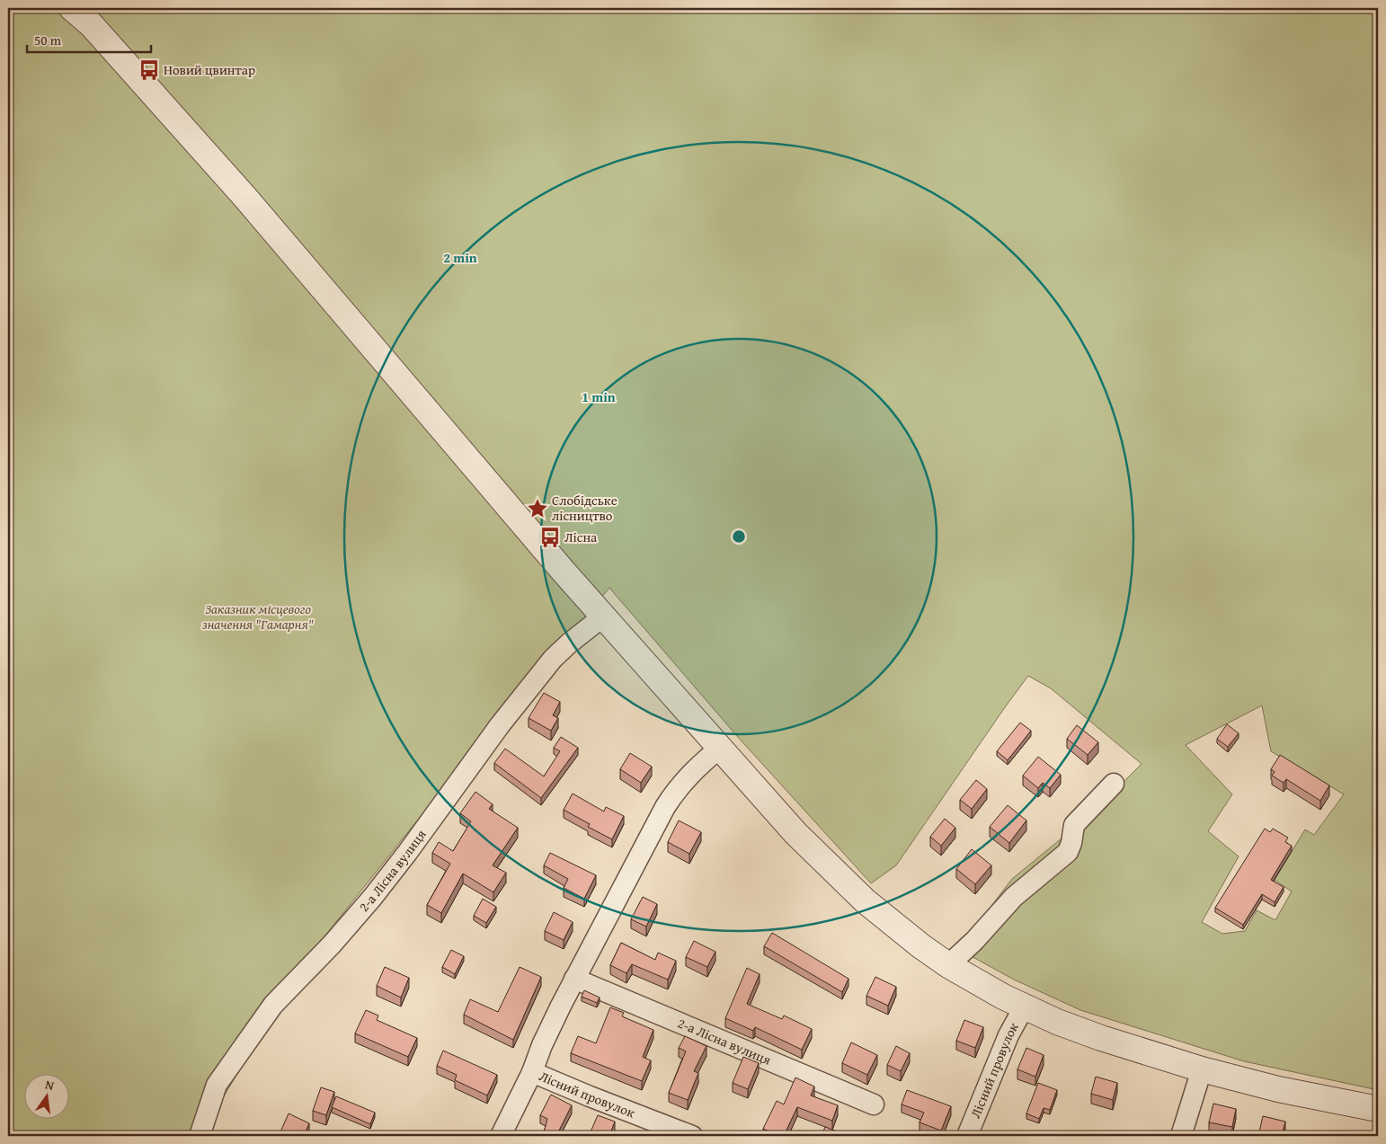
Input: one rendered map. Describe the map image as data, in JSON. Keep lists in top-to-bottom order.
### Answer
{
  "streets": {
    "street": ["2-а Лісна вулиця", "Лісний провулок"]
  },
  "parks": ["Заказник місцевого значення \"Гамарня\""],
  "places": {
    "bus stop": ["Новий цвинтар", "Лісна"],
    "place": ["Слобідське лісництво"]
  },
  "scale_bar": "50 m",
  "north": "top",
  "rings": ["2 min", "1 min"]
}
